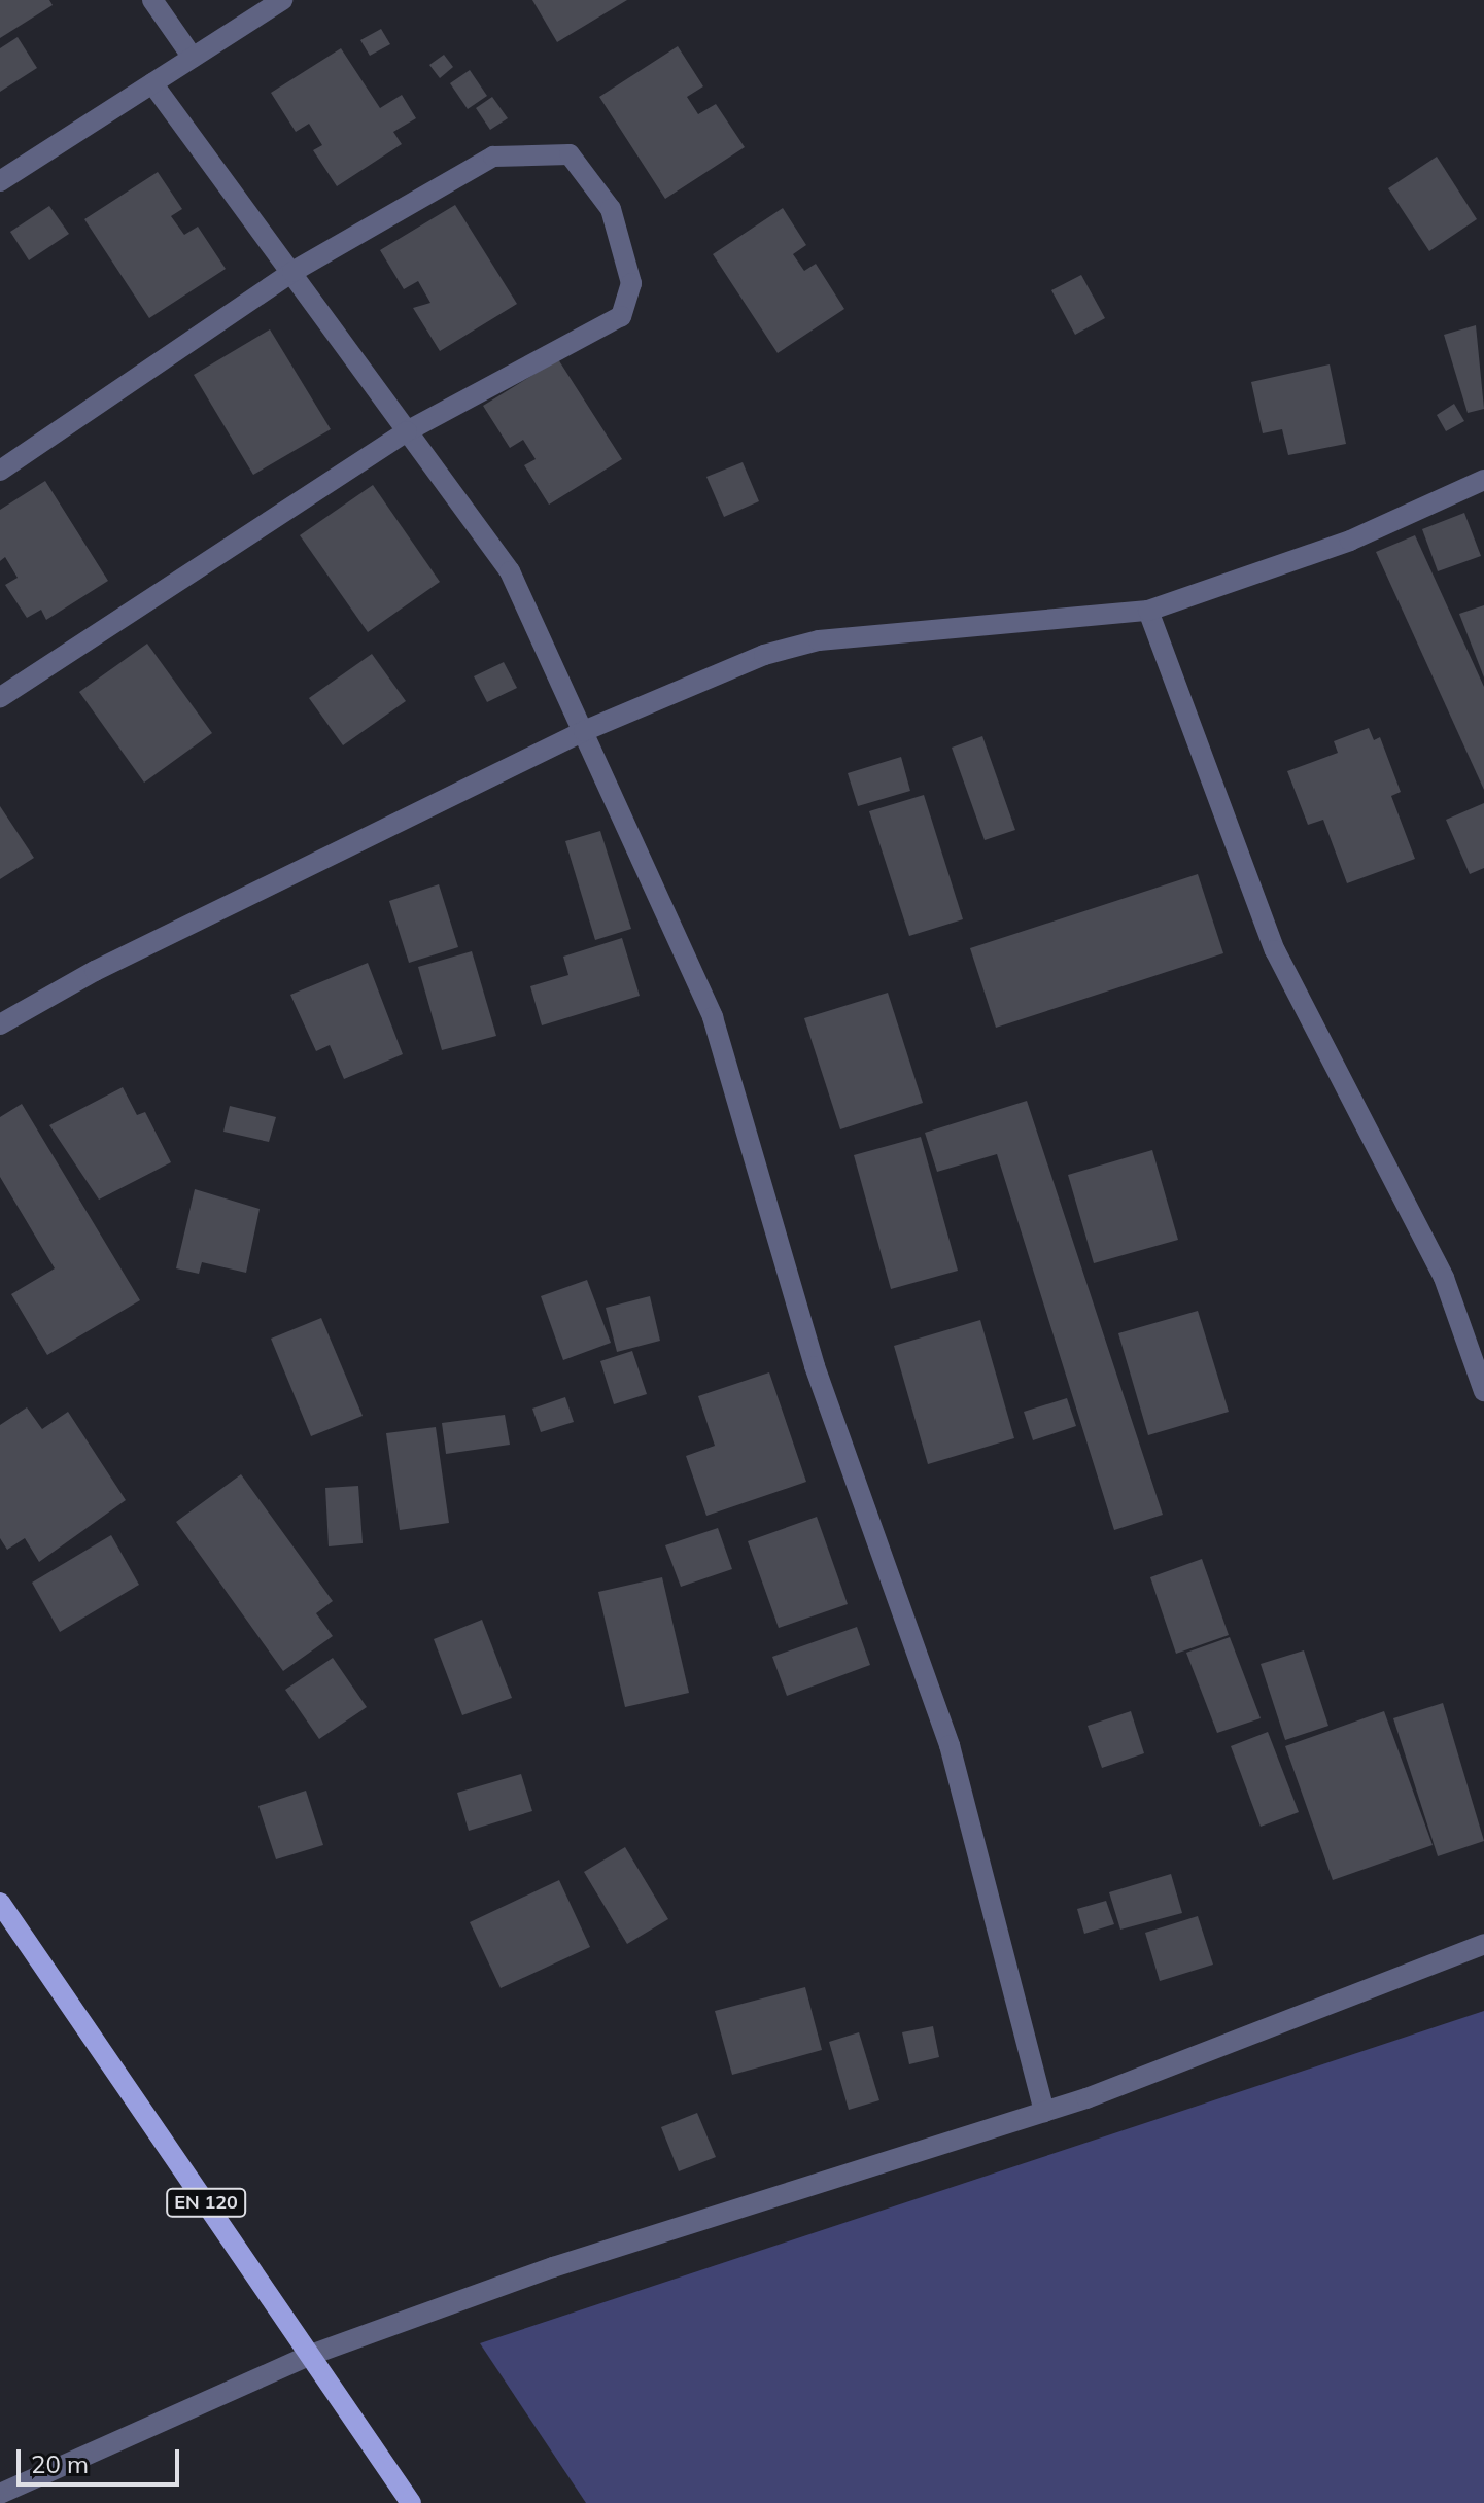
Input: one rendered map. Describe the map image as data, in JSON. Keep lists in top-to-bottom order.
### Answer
{
  "streets": {
    "main road": ["EN 120"]
  },
  "scale_bar": "20 m"
}
